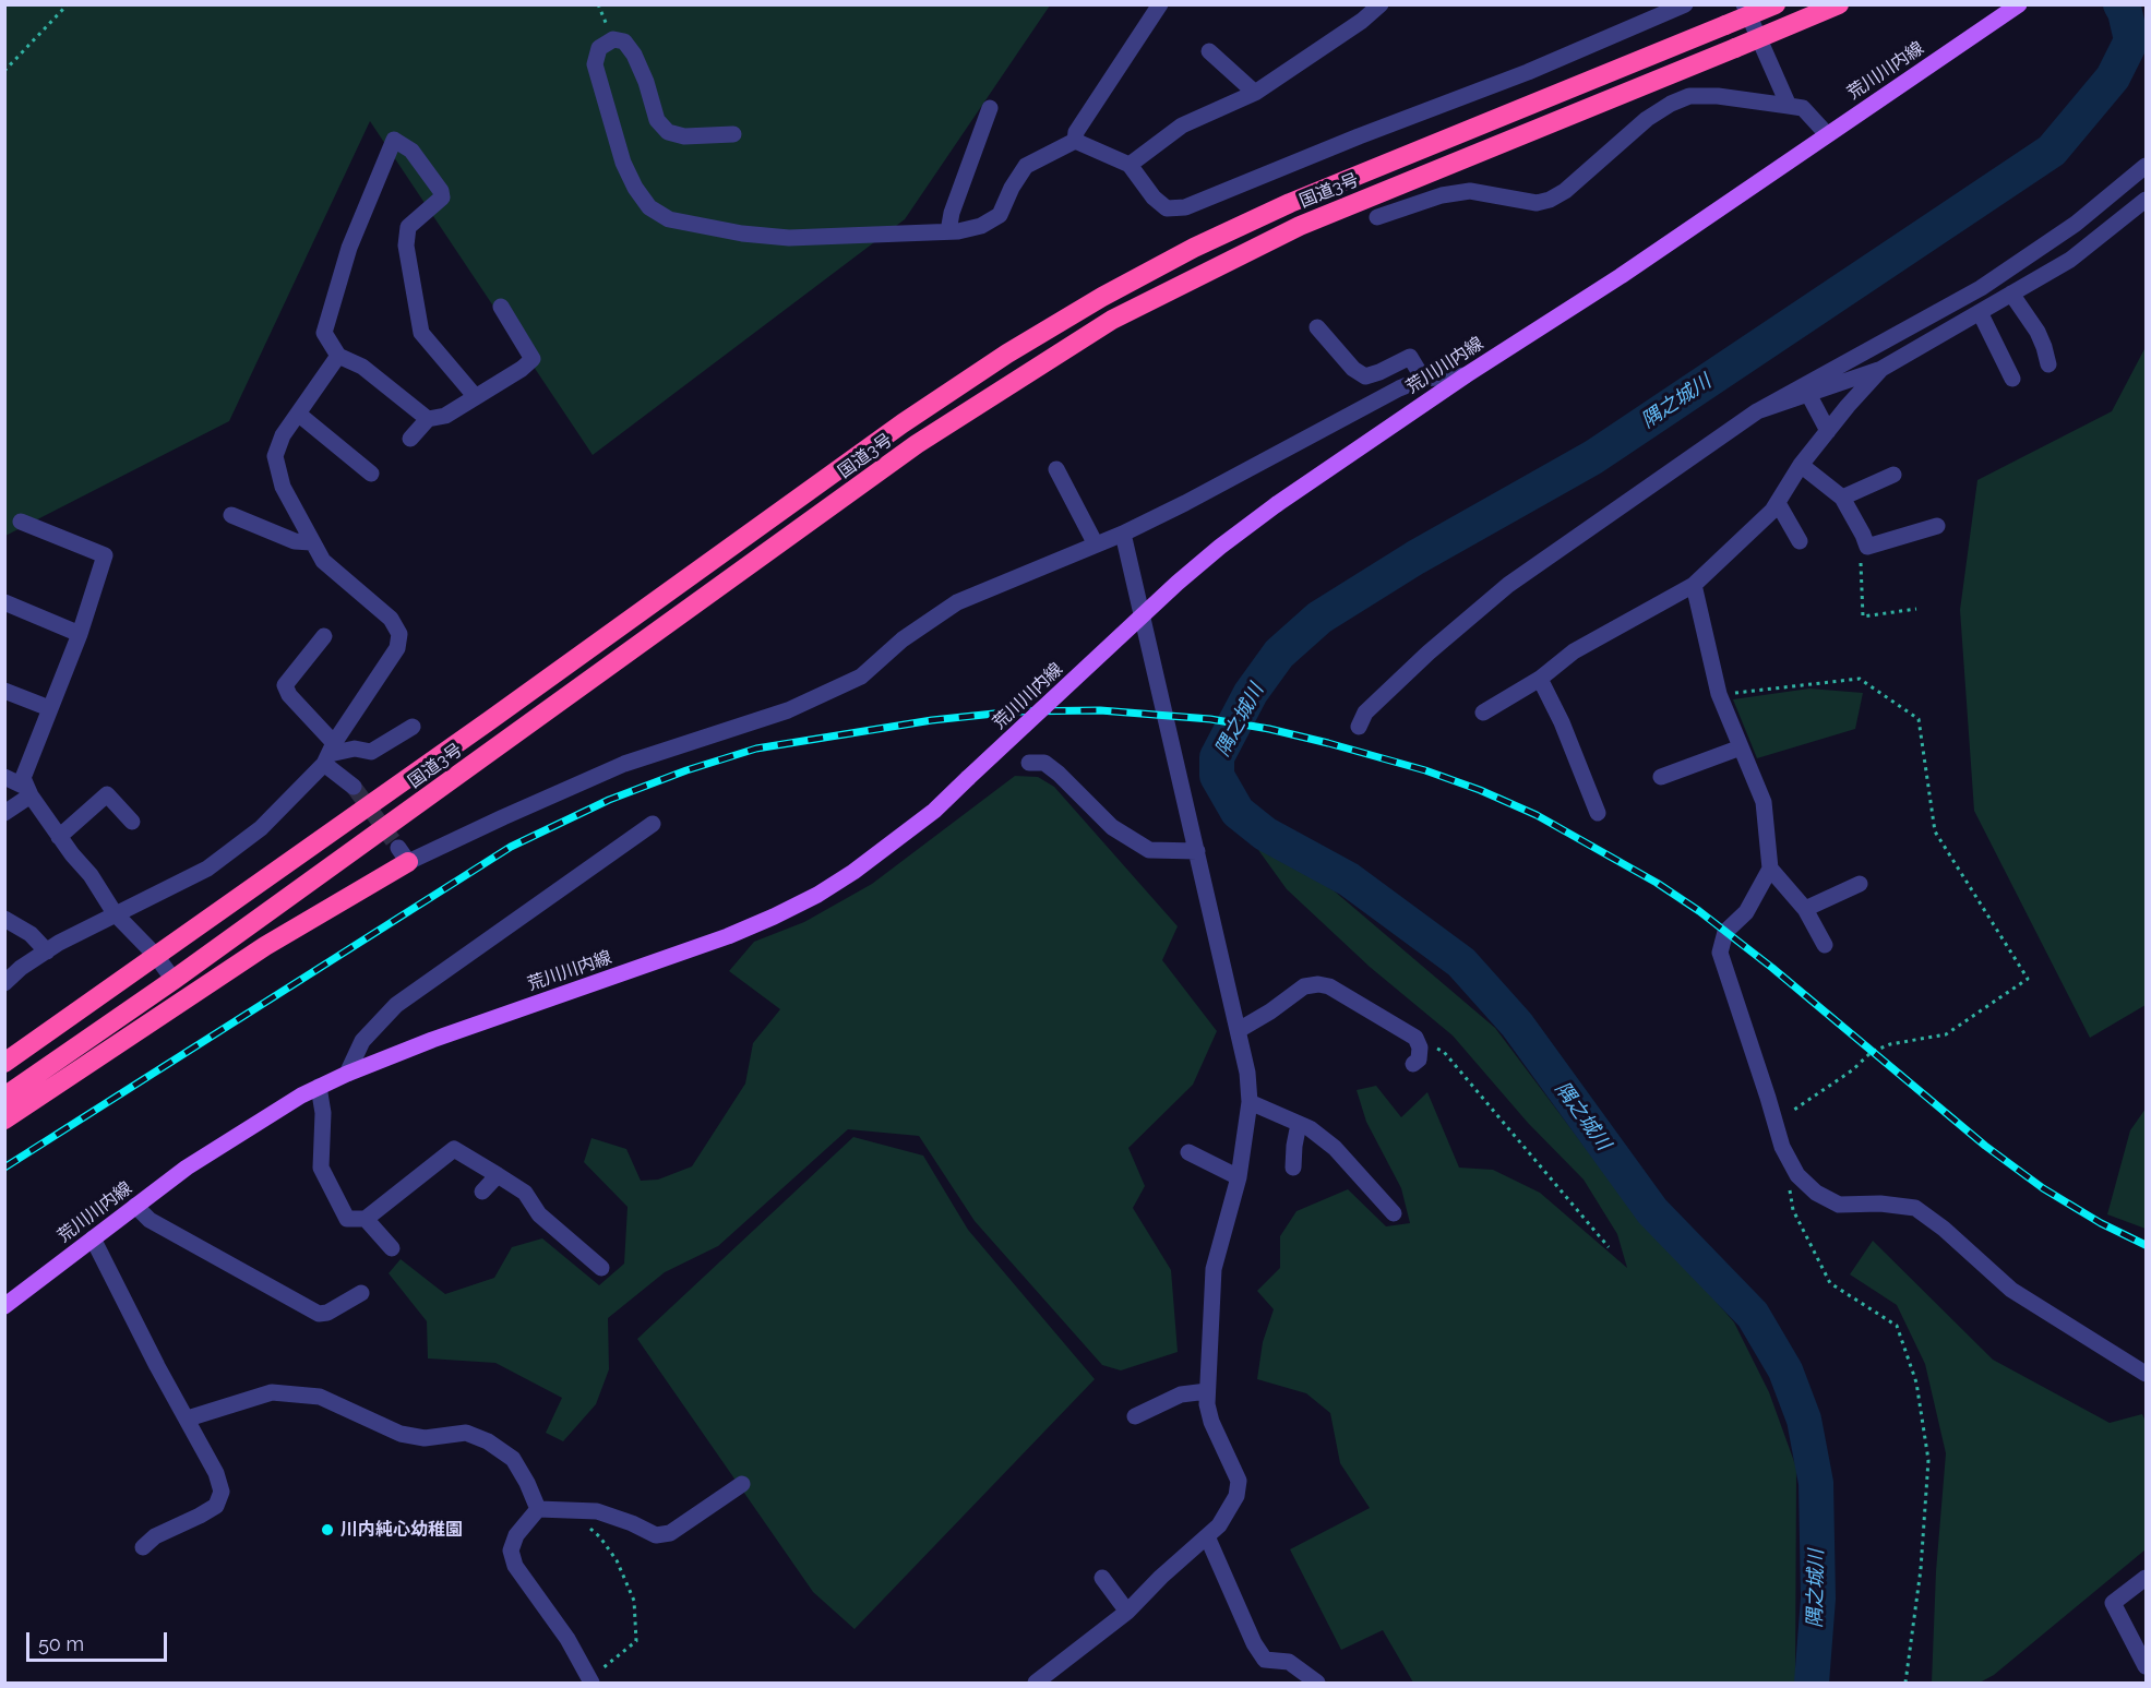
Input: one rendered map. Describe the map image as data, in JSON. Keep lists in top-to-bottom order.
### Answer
{
  "streets": {
    "highway": ["国道3号"],
    "main road": ["荒川川内線"]
  },
  "water": ["隅之城川"],
  "places": ["川内純心幼稚園"],
  "scale_bar": "50 m"
}
